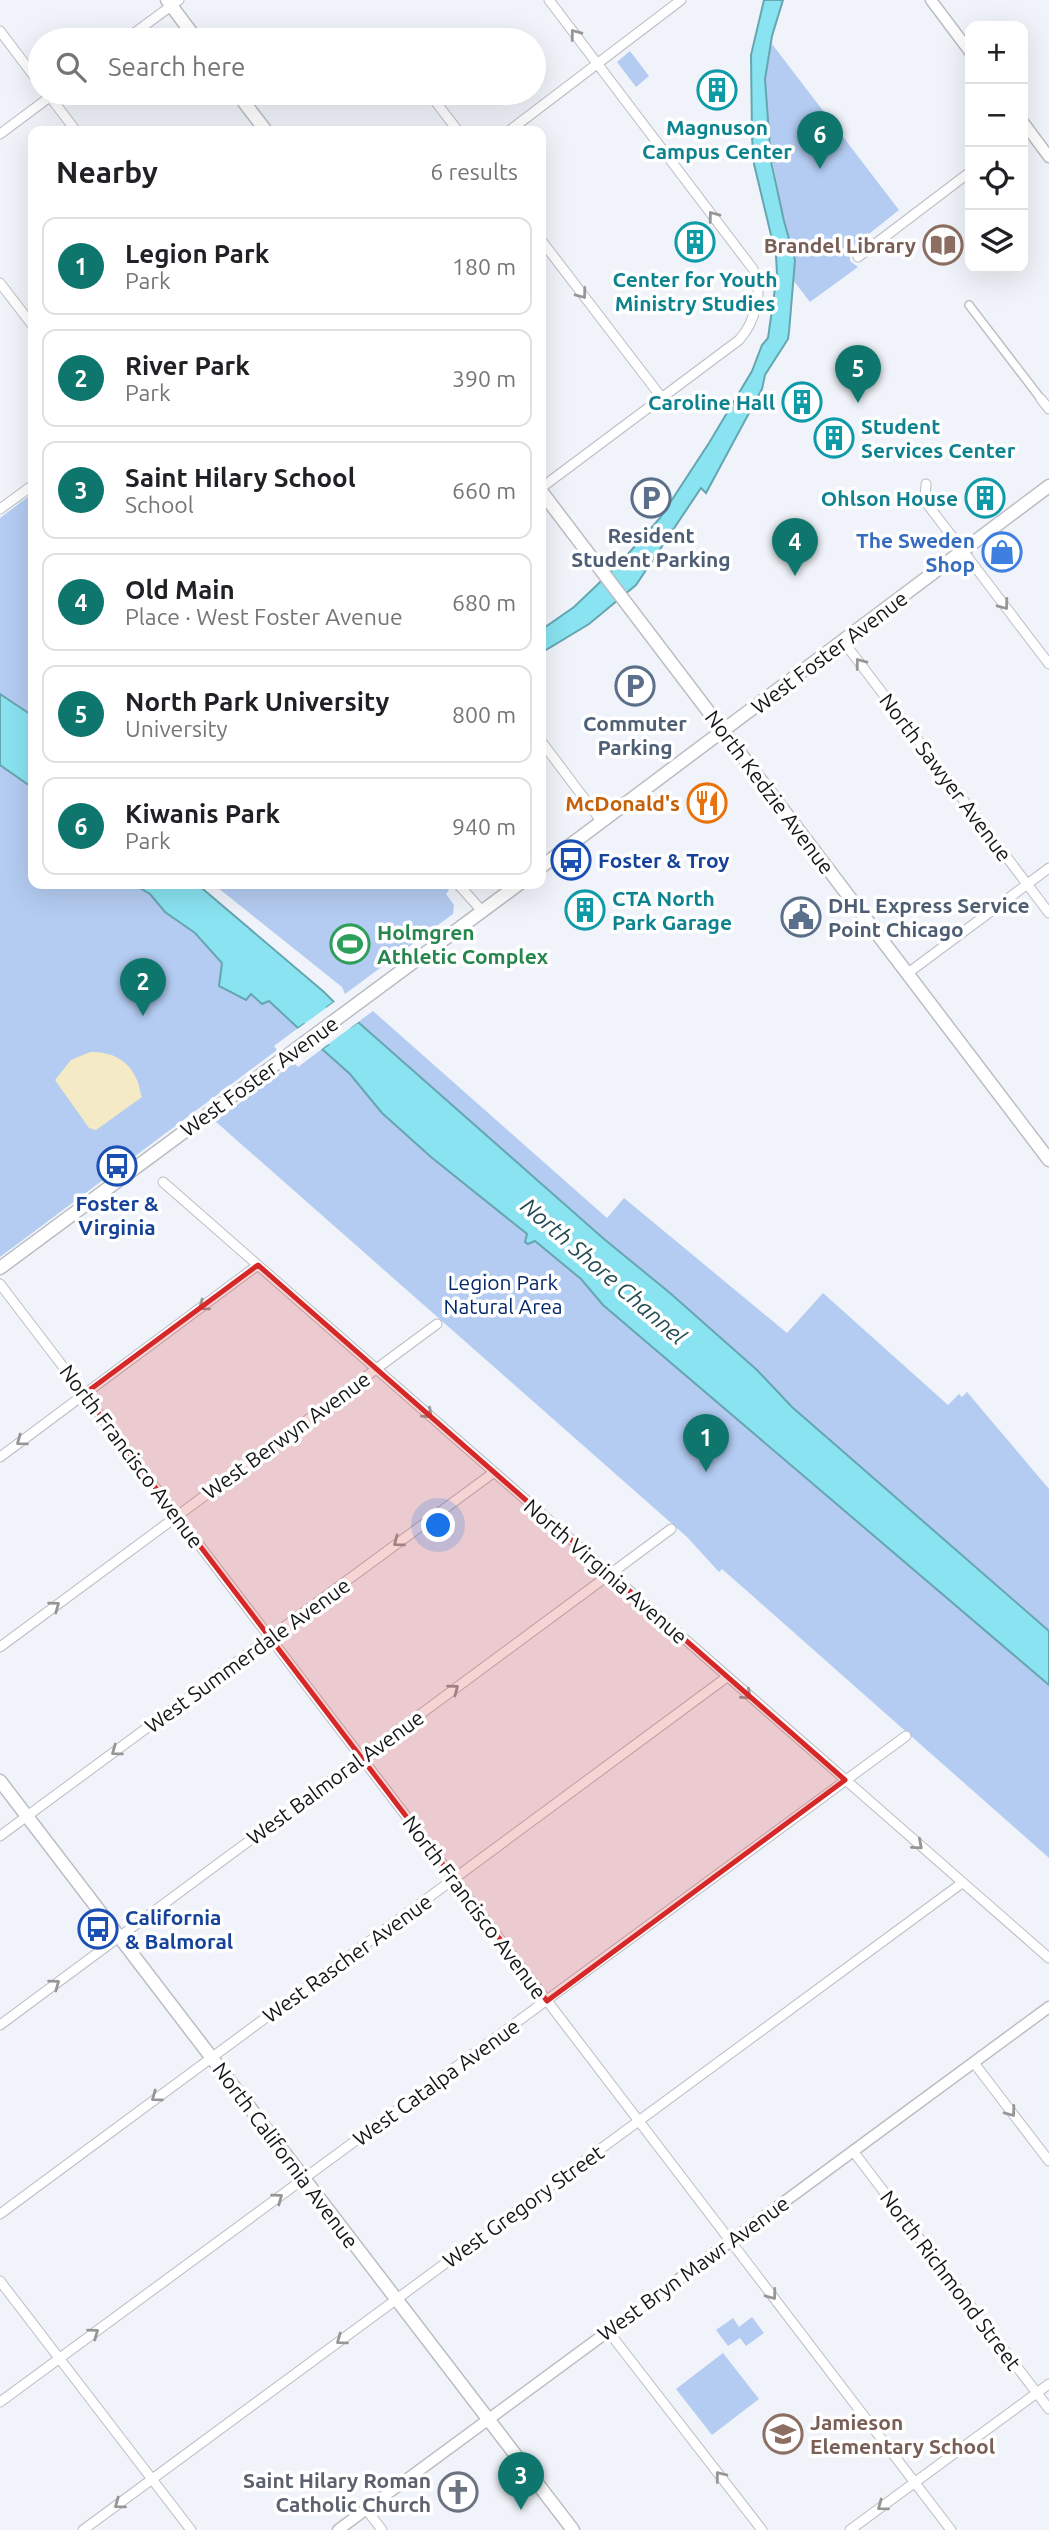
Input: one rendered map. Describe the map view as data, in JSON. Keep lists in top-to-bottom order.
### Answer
{
  "streets": {
    "main road": ["West Foster Avenue", "North Kedzie Avenue", "North California Avenue"],
    "street": [
      "North Sawyer Avenue",
      "West Berwyn Avenue",
      "North Francisco Avenue",
      "North Virginia Avenue",
      "West Summerdale Avenue",
      "West Balmoral Avenue",
      "West Rascher Avenue",
      "West Catalpa Avenue",
      "West Gregory Street",
      "West Bryn Mawr Avenue",
      "North Richmond Street"
    ]
  },
  "crossings": [
    ["West Foster Avenue", "North Sawyer Avenue"],
    ["West Foster Avenue", "North Kedzie Avenue"],
    ["West Berwyn Avenue", "North Francisco Avenue"],
    ["West Berwyn Avenue", "North Virginia Avenue"],
    ["North Francisco Avenue", "West Summerdale Avenue"],
    ["North Francisco Avenue", "West Balmoral Avenue"],
    ["North Francisco Avenue", "West Rascher Avenue"],
    ["North Francisco Avenue", "West Catalpa Avenue"],
    ["North Francisco Avenue", "West Gregory Street"],
    ["North Francisco Avenue", "West Bryn Mawr Avenue"],
    ["North Virginia Avenue", "West Summerdale Avenue"],
    ["North Virginia Avenue", "West Balmoral Avenue"],
    ["North Virginia Avenue", "West Rascher Avenue"],
    ["North Virginia Avenue", "West Catalpa Avenue"],
    ["North Virginia Avenue", "West Gregory Street"],
    ["West Summerdale Avenue", "North California Avenue"],
    ["West Balmoral Avenue", "North California Avenue"],
    ["West Rascher Avenue", "North California Avenue"],
    ["West Catalpa Avenue", "North California Avenue"],
    ["North California Avenue", "West Gregory Street"],
    ["North California Avenue", "West Bryn Mawr Avenue"],
    ["West Bryn Mawr Avenue", "North Richmond Street"]
  ],
  "one_way": [
    "North Sawyer Avenue",
    "West Berwyn Avenue",
    "North Virginia Avenue",
    "West Summerdale Avenue",
    "West Balmoral Avenue",
    "West Gregory Street"
  ],
  "water": ["North Shore Channel"],
  "parks": ["Legion Park Natural Area"],
  "places": {
    "building": [
      "Magnuson Campus Center",
      "Center for Youth Ministry Studies",
      "Caroline Hall",
      "Student Services Center",
      "Ohlson House",
      "CTA North Park Garage"
    ],
    "library": ["Brandel Library"],
    "parking": ["Resident Student Parking", "Commuter Parking"],
    "shop": ["The Sweden Shop"],
    "restaurant": ["McDonald's"],
    "bus stop": ["Foster & Troy", "Foster & Virginia", "California & Balmoral"],
    "public building": ["DHL Express Service Point Chicago"],
    "sports": ["Holmgren Athletic Complex"],
    "school or university": ["Jamieson Elementary School"],
    "church": ["Saint Hilary Roman Catholic Church"]
  },
  "page": {
    "map_buttons": ["+", "−"],
    "search": "Search here",
    "pins": [
      "6",
      "5",
      "4",
      "2",
      "1",
      "3"
    ],
    "heading": ["Nearby", "6 results"],
    "list": [
      {
        "mark": "1",
        "name": "Legion Park",
        "note": "Park",
        "value": "180 m"
      },
      {
        "mark": "2",
        "name": "River Park",
        "note": "Park",
        "value": "390 m"
      },
      {
        "mark": "3",
        "name": "Saint Hilary School",
        "note": "School",
        "value": "660 m"
      },
      {
        "mark": "4",
        "name": "Old Main",
        "note": "Place · West Foster Avenue",
        "value": "680 m"
      },
      {
        "mark": "5",
        "name": "North Park University",
        "note": "University",
        "value": "800 m"
      },
      {
        "mark": "6",
        "name": "Kiwanis Park",
        "note": "Park",
        "value": "940 m"
      }
    ]
  }
}
